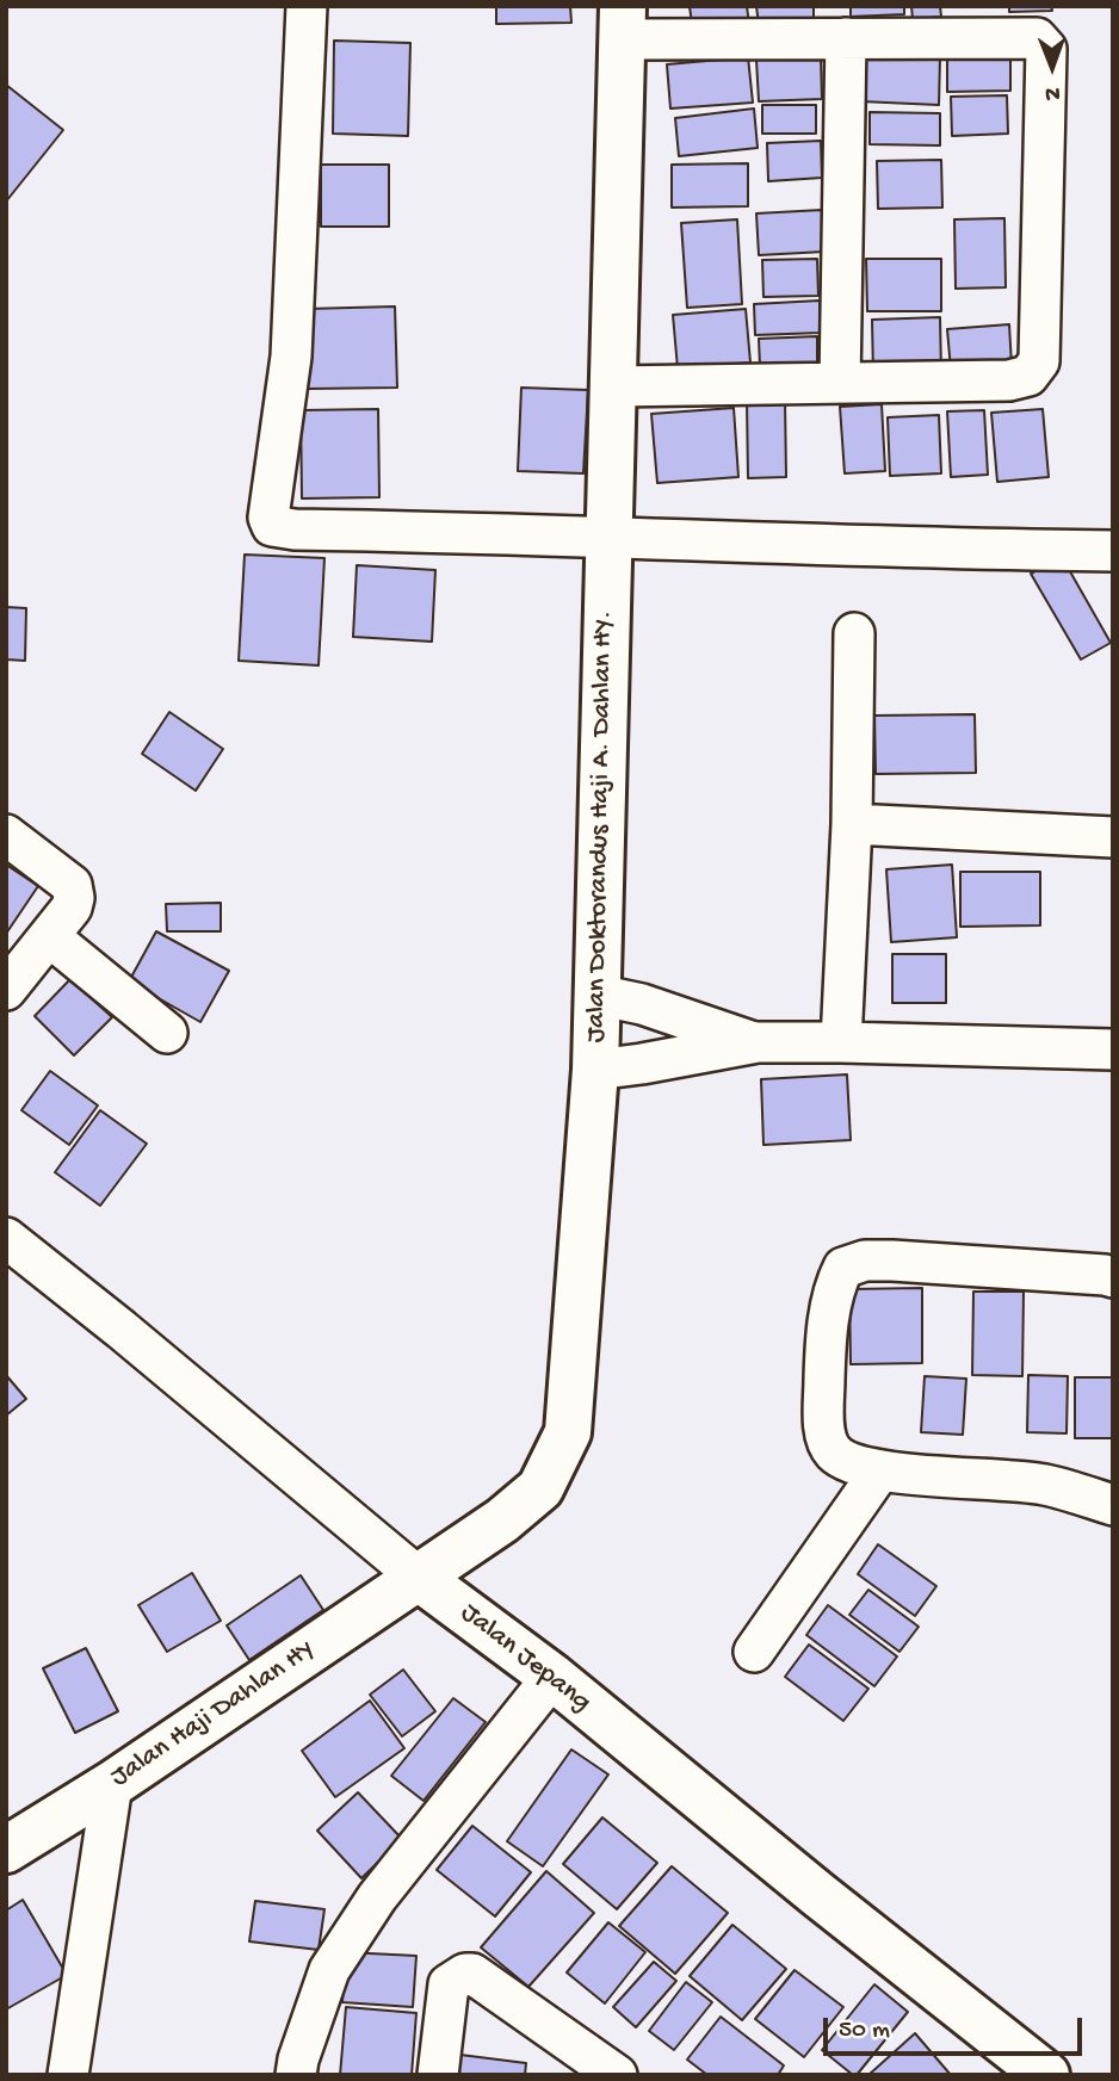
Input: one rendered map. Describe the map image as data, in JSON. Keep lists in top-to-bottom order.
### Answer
{
  "streets": {
    "street": ["Jalan Doktorandus Haji A. Dahlan HY.", "Jalan Jepang", "Jalan Haji Dahlan HY"]
  },
  "crossings": [
    ["Jalan Doktorandus Haji A. Dahlan HY.", "Jalan Jepang"],
    ["Jalan Doktorandus Haji A. Dahlan HY.", "Jalan Haji Dahlan HY"],
    ["Jalan Jepang", "Jalan Haji Dahlan HY"]
  ],
  "scale_bar": "50 m",
  "north": "bottom"
}
